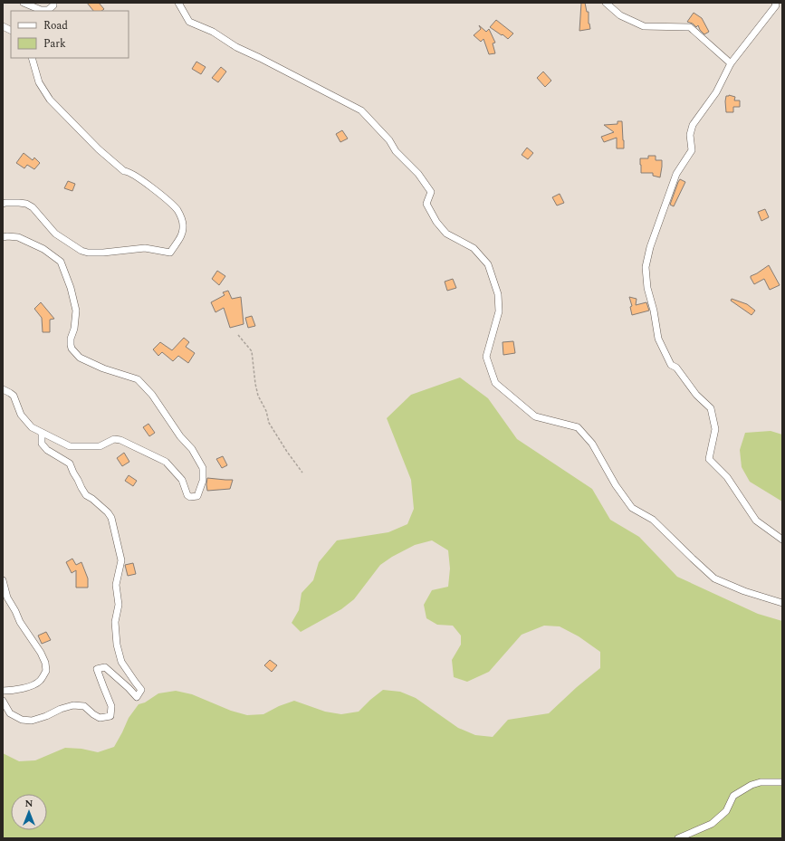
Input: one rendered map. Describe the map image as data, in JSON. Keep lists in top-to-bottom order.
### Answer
{
  "legend": ["Road", "Park"],
  "north": "top"
}
